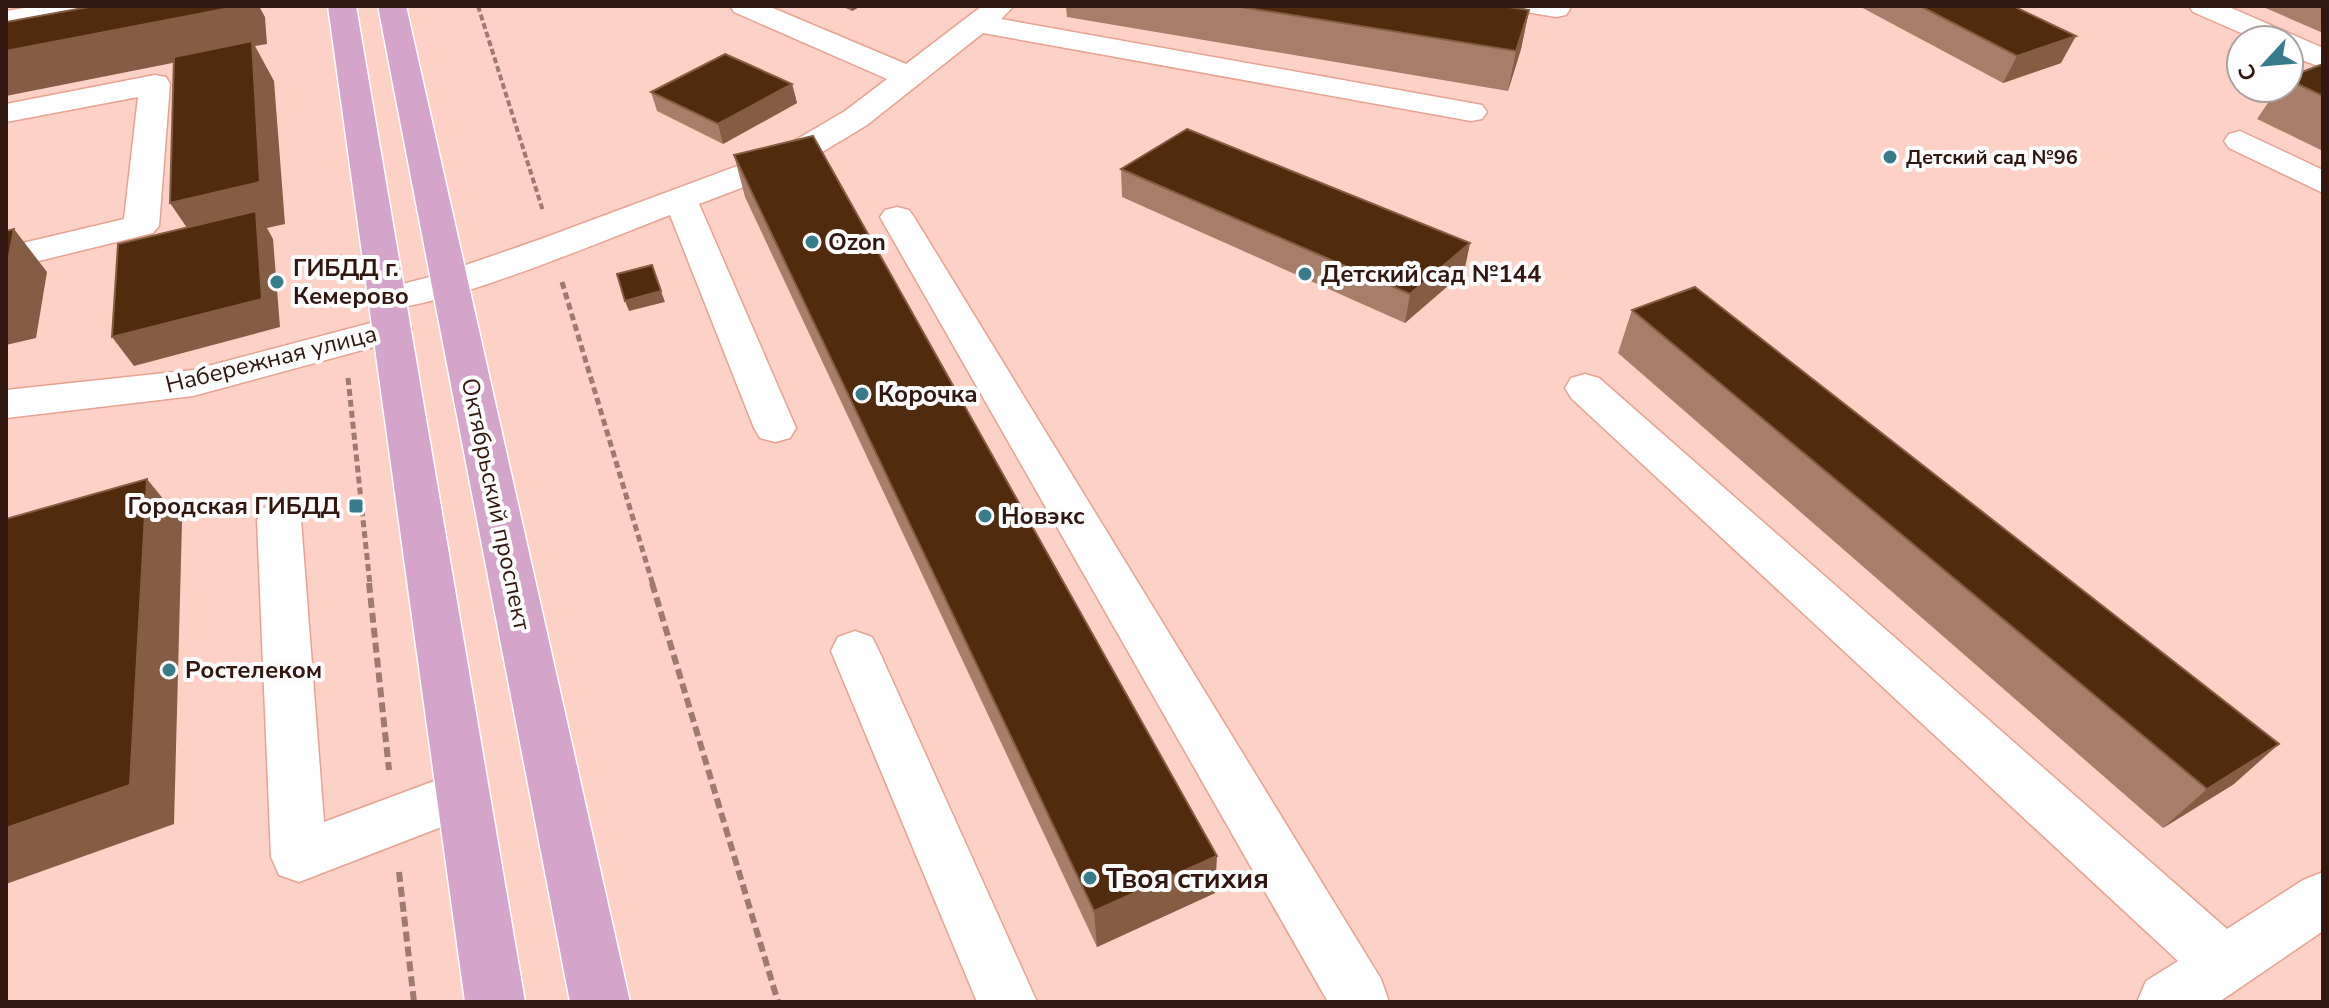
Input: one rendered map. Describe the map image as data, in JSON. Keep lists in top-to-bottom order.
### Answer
{
  "streets": {
    "main road": ["Октябрьский проспект"],
    "street": ["Набережная улица"]
  },
  "crossings": [
    ["Набережная улица", "Октябрьский проспект"]
  ],
  "places": {
    "other": [
      "Детский сад №96",
      "Ozon",
      "Детский сад №144",
      "ГИБДД г. Кемерово",
      "Корочка",
      "Новэкс",
      "Ростелеком",
      "Твоя стихия"
    ],
    "transit": ["Городская ГИБДД"]
  },
  "north": "bottom left"
}
